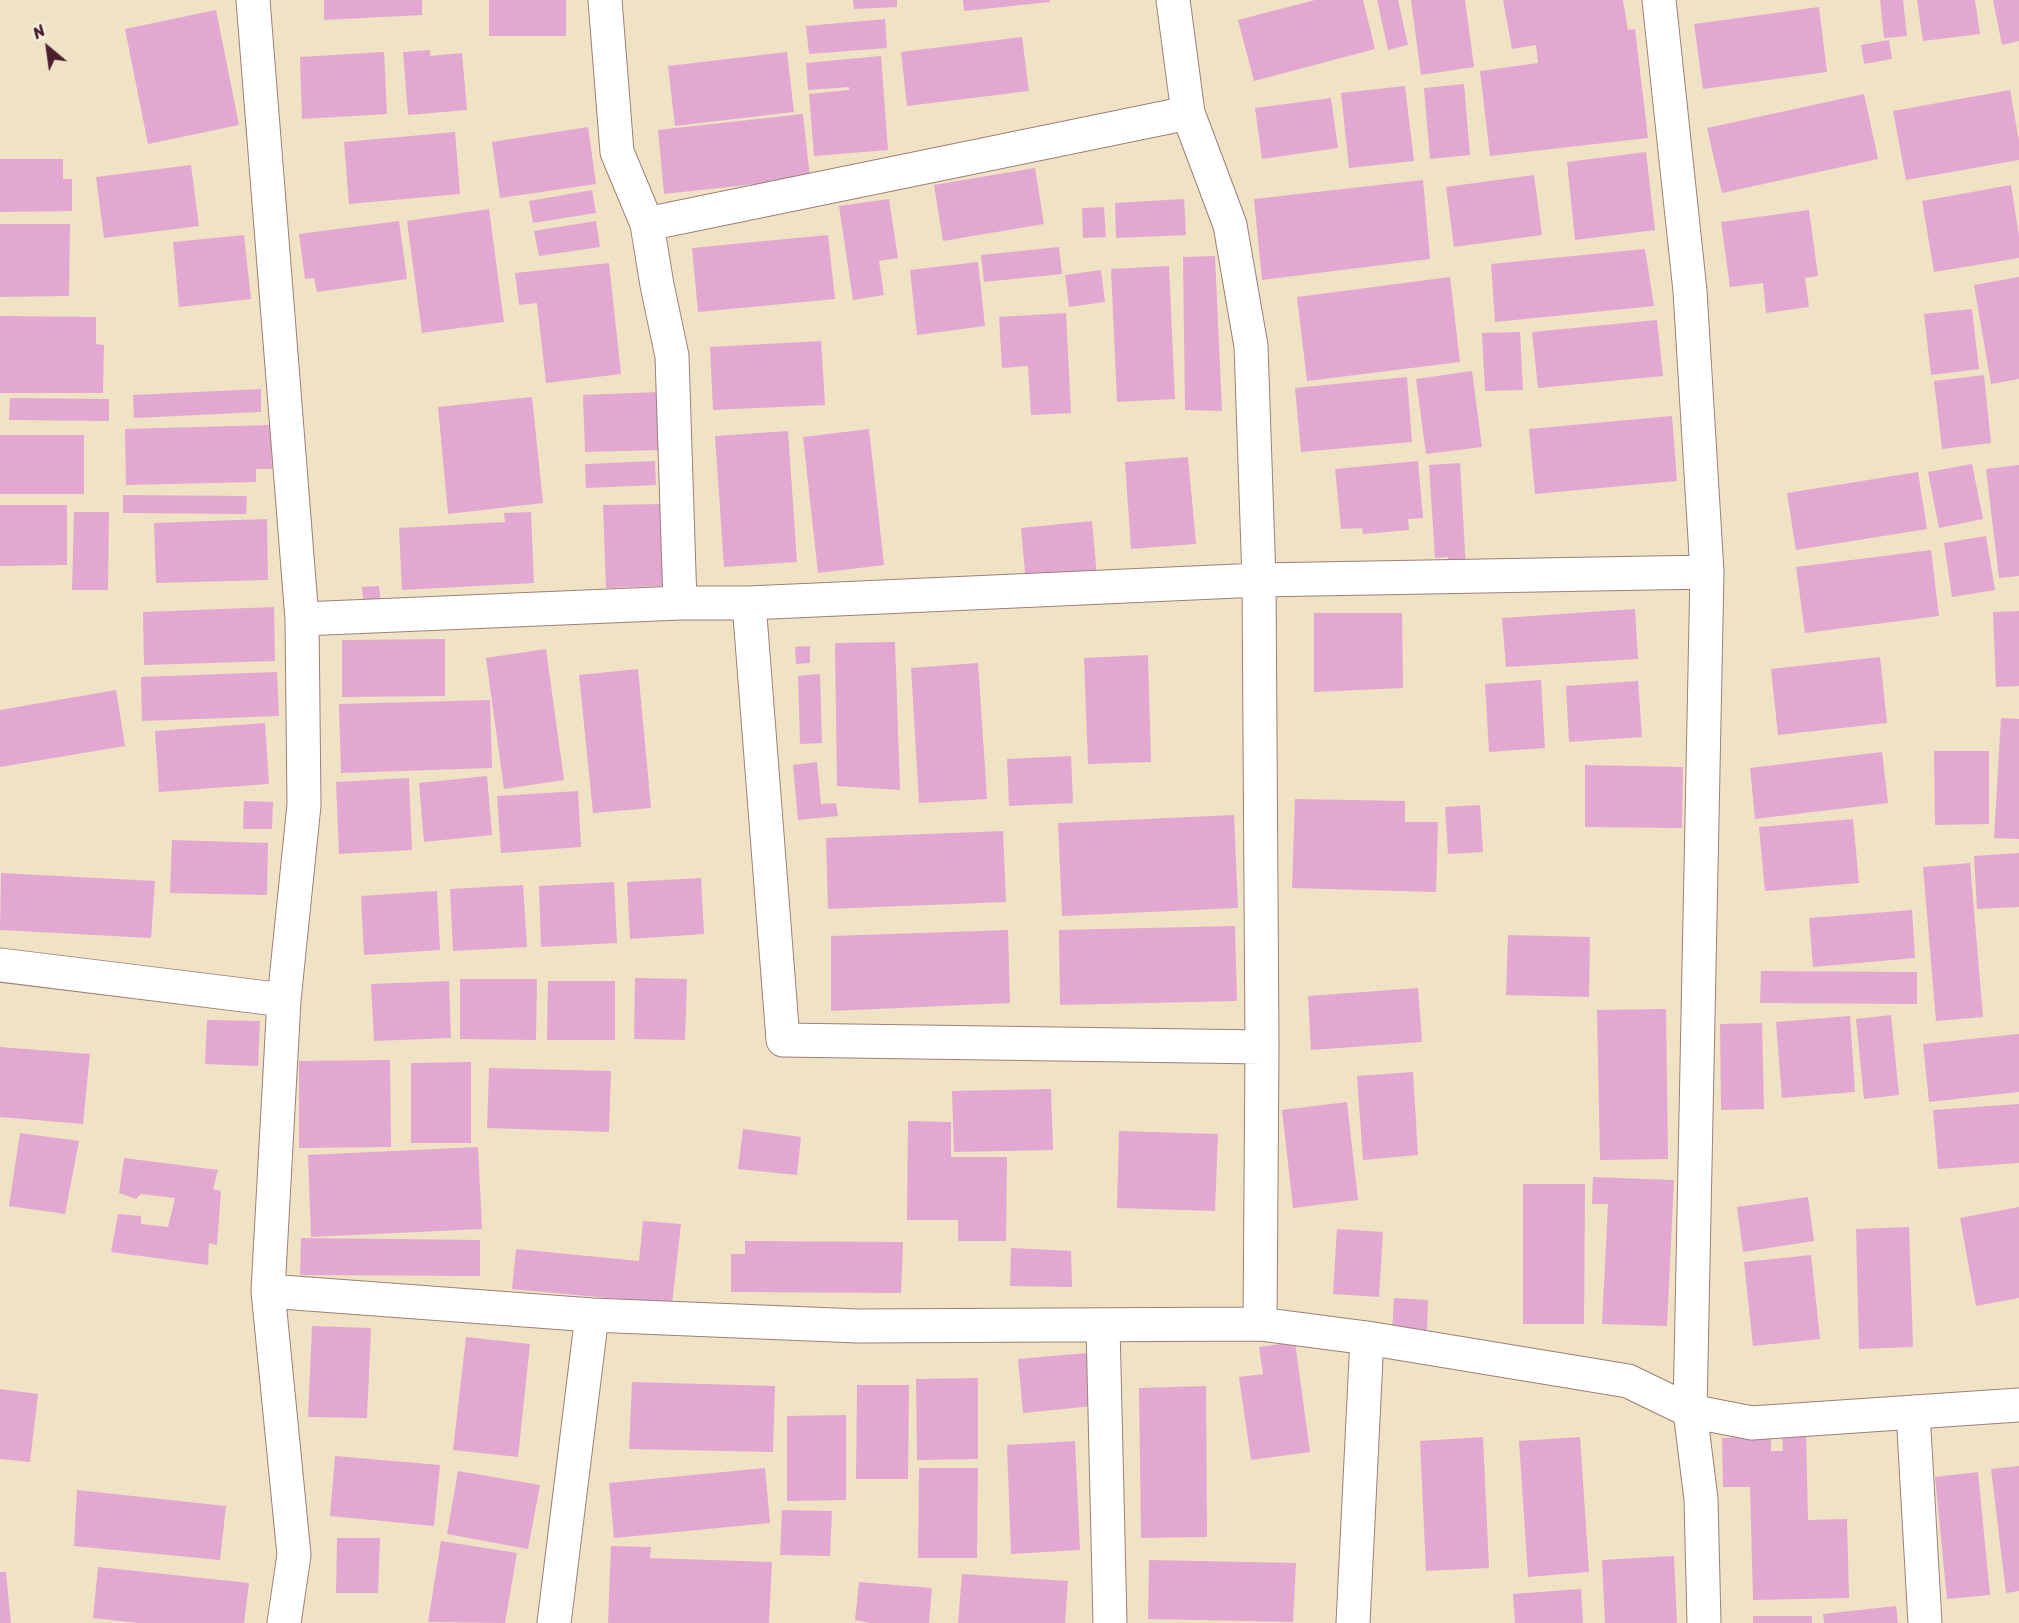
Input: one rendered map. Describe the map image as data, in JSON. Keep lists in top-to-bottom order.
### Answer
{
  "north": "top left"
}
